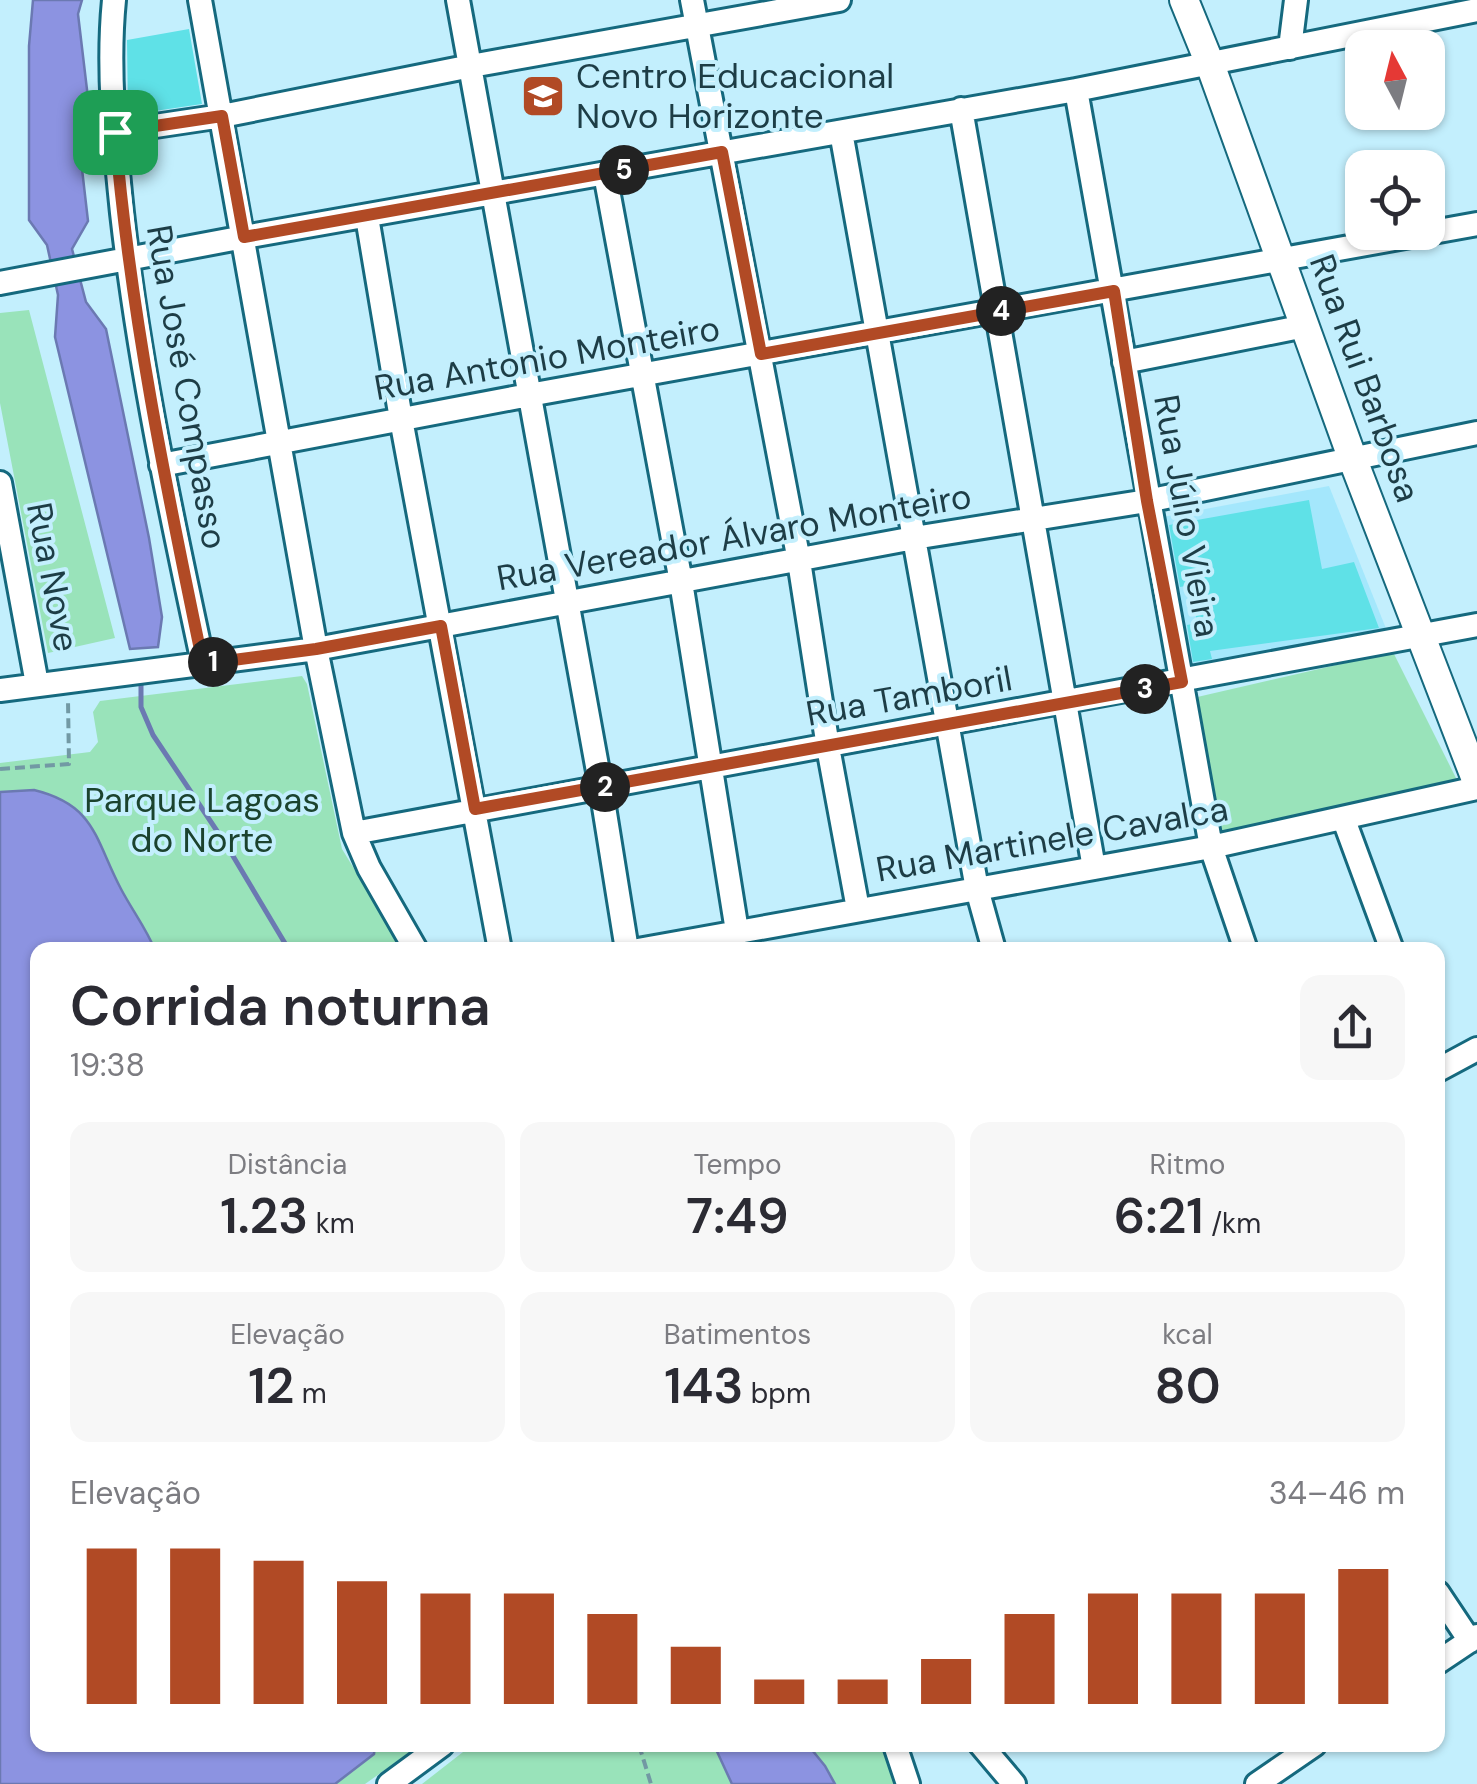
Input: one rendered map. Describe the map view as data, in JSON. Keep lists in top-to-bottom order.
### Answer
{
  "streets": {
    "street": [
      "Rua Antonio Monteiro",
      "Rua Rui Barbosa",
      "Rua José Compasso",
      "Rua Júlio Vieira",
      "Rua Vereador Álvaro Monteiro",
      "Rua Nove",
      "Rua Tamboril",
      "Rua Martinele Cavalca"
    ]
  },
  "crossings": [
    ["Rua Antonio Monteiro", "Rua Rui Barbosa"],
    ["Rua Antonio Monteiro", "Rua José Compasso"],
    ["Rua Antonio Monteiro", "Rua Júlio Vieira"],
    ["Rua Rui Barbosa", "Rua Vereador Álvaro Monteiro"],
    ["Rua Rui Barbosa", "Rua Tamboril"],
    ["Rua Rui Barbosa", "Rua Martinele Cavalca"],
    ["Rua José Compasso", "Rua Vereador Álvaro Monteiro"],
    ["Rua Júlio Vieira", "Rua Vereador Álvaro Monteiro"],
    ["Rua Júlio Vieira", "Rua Tamboril"],
    ["Rua Júlio Vieira", "Rua Martinele Cavalca"],
    ["Rua Vereador Álvaro Monteiro", "Rua Nove"]
  ],
  "parks": ["Parque Lagoas do Norte"],
  "places": {
    "school or university": ["Centro Educacional Novo Horizonte"]
  },
  "north": "top",
  "page": {
    "pins": [
      "5",
      "4",
      "1",
      "3",
      "2"
    ],
    "heading": ["Corrida noturna", "19:38"],
    "stats": [
      ["Distância", "1.23 km"],
      ["Tempo", "7:49"],
      ["Ritmo", "6:21 /km"],
      ["Elevação", "12 m"],
      ["Batimentos", "143 bpm"],
      ["kcal", "80"]
    ],
    "chart": ["Elevação", "34–46 m"]
  }
}
